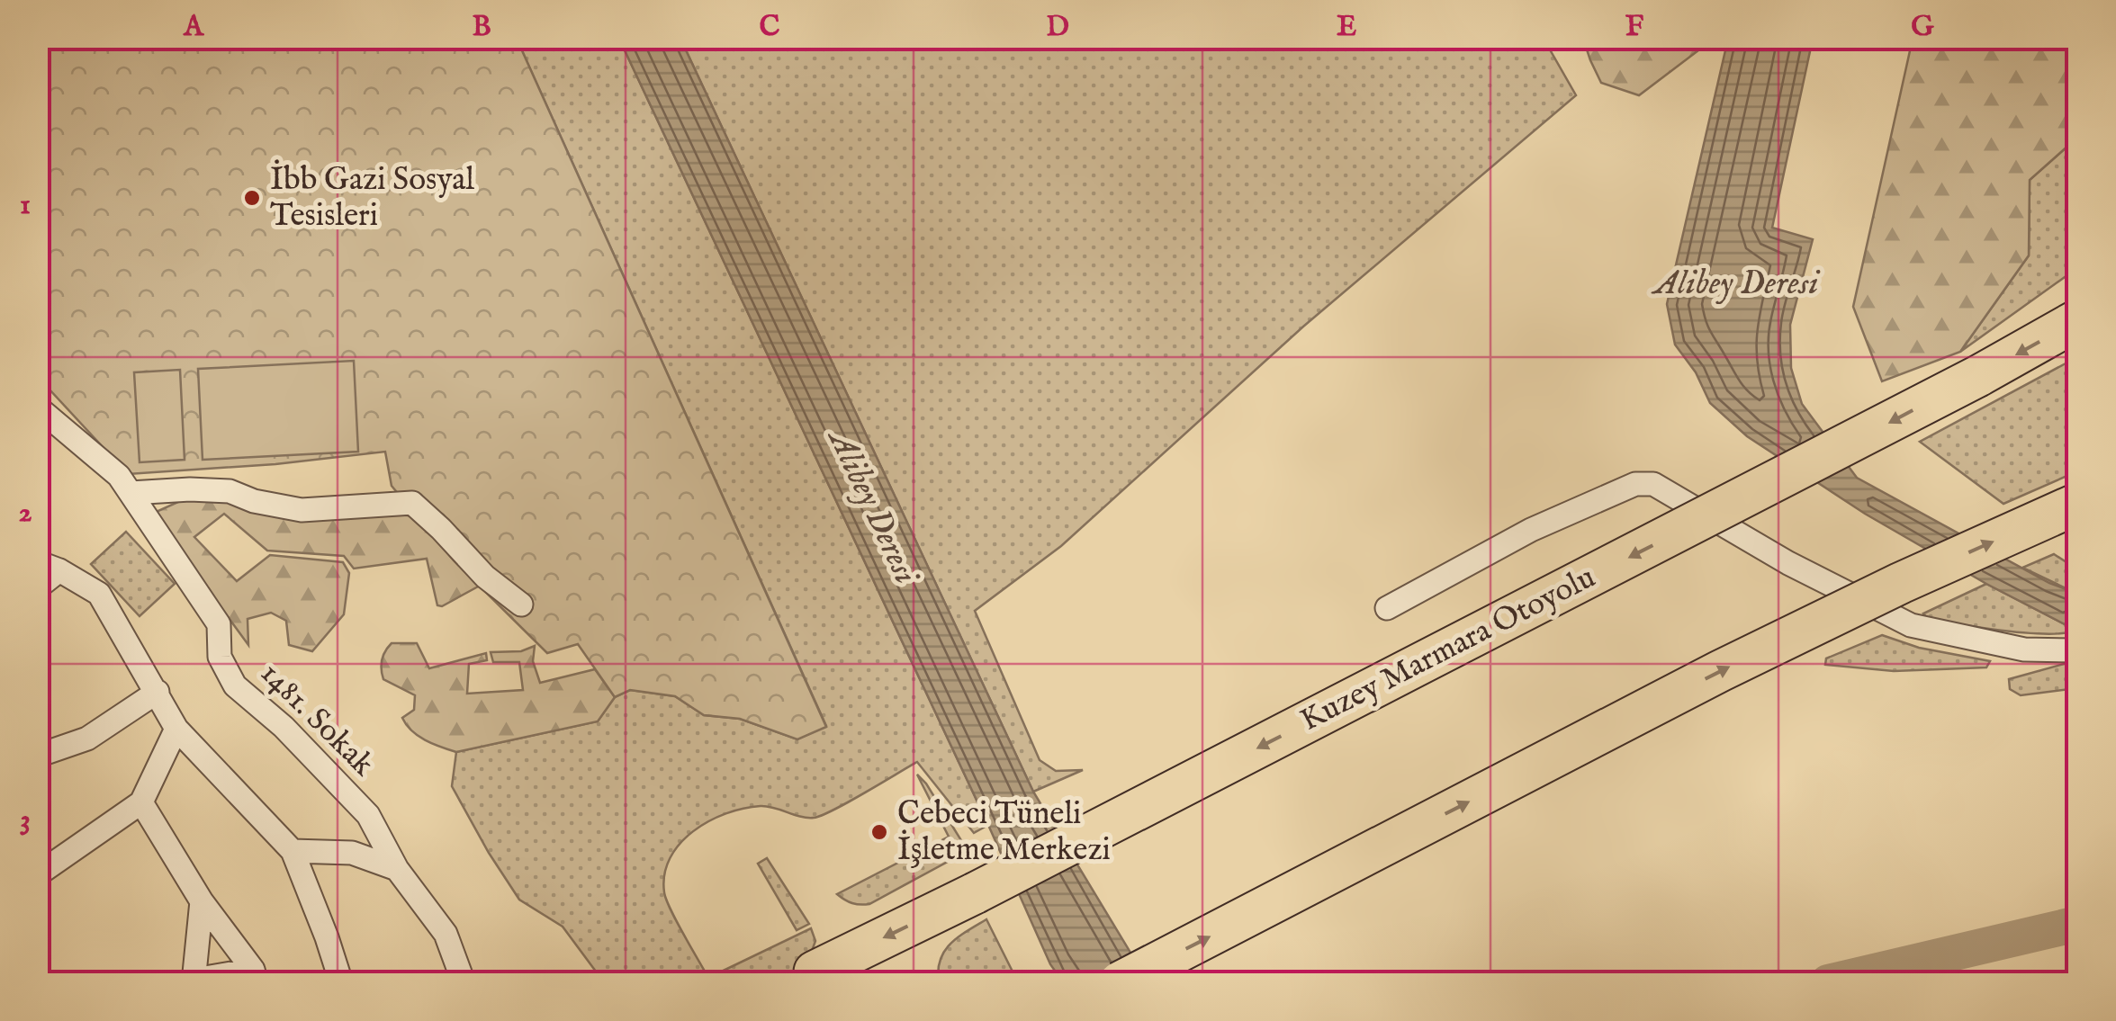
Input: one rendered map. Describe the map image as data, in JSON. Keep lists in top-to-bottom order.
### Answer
{
  "streets": {
    "highway": ["Kuzey Marmara Otoyolu"],
    "street": ["1481. Sokak"]
  },
  "water": ["Alibey Deresi"],
  "places": ["İbb Gazi Sosyal Tesisleri", "Cebeci Tüneli İşletme Merkezi"],
  "grid": {
    "columns": [
      "A",
      "B",
      "C",
      "D",
      "E",
      "F",
      "G"
    ],
    "rows": ["1", "2", "3"]
  }
}
